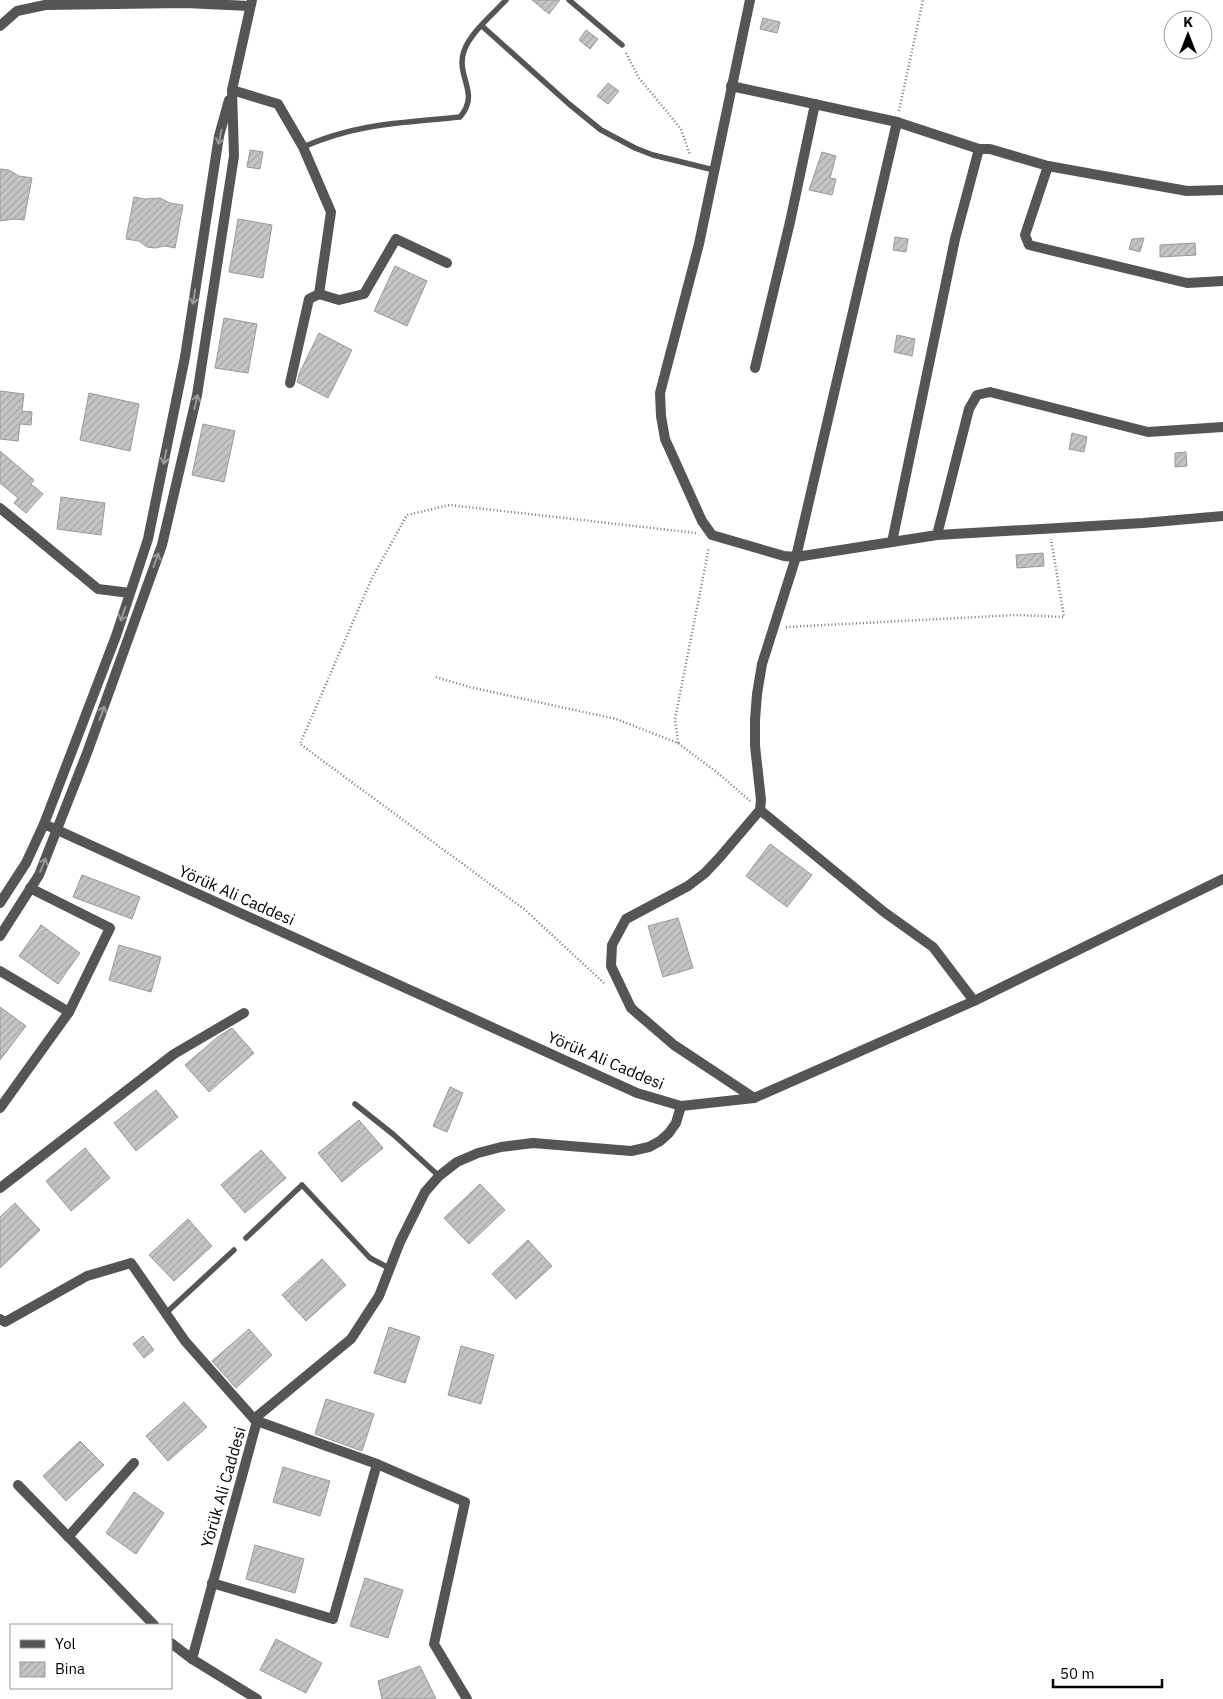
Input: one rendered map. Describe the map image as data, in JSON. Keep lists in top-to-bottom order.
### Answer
{
  "streets": {
    "street": ["Yörük Ali Caddesi"]
  },
  "legend": ["Yol", "Bina"],
  "scale_bar": "50 m",
  "north": "top"
}
